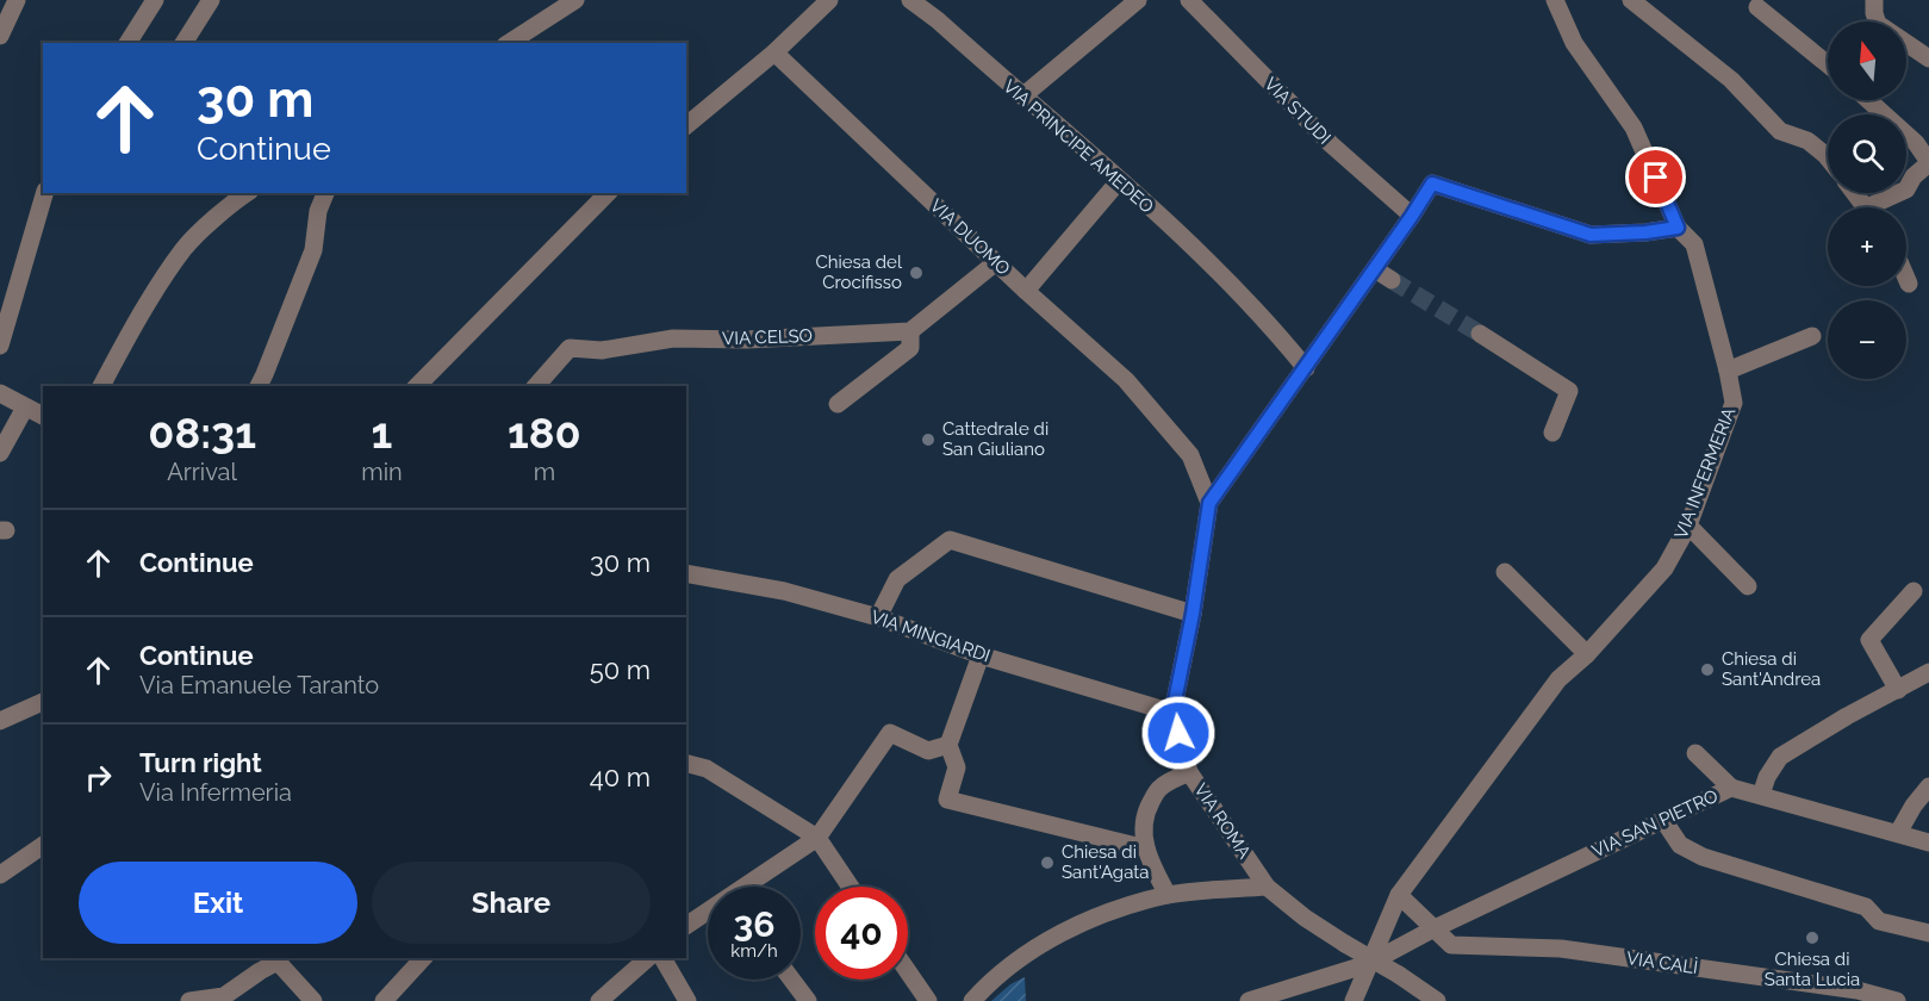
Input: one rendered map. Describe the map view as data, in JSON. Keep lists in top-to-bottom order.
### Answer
{
  "streets": {
    "street": [
      "VIA STUDI",
      "VIA PRINCIPE AMEDEO",
      "VIA DUOMO",
      "VIA CELSO",
      "VIA INFERMERIA",
      "VIA MINGIARDI",
      "VIA ROMA",
      "VIA SAN PIETRO",
      "VIA CALÌ"
    ]
  },
  "crossings": [
    ["VIA DUOMO", "VIA ROMA"],
    ["VIA INFERMERIA", "VIA SAN PIETRO"],
    ["VIA INFERMERIA", "VIA CALÌ"],
    ["VIA MINGIARDI", "VIA ROMA"],
    ["VIA SAN PIETRO", "VIA CALÌ"]
  ],
  "places": [
    "Chiesa del Crocifisso",
    "Cattedrale di San Giuliano",
    "Chiesa di Sant'Andrea",
    "Chiesa di Sant'Agata",
    "Chiesa di Santa Lucia"
  ],
  "north": "top",
  "page": {
    "map_buttons": ["+", "−"],
    "turn": ["30 m", "Continue"],
    "eta": [
      "08:31",
      "Arrival",
      "1",
      "min",
      "180",
      "m"
    ],
    "list": [
      {
        "name": "Continue",
        "value": "30 m"
      },
      {
        "name": "Continue",
        "note": "Via Emanuele Taranto",
        "value": "50 m"
      },
      {
        "name": "Turn right",
        "note": "Via Infermeria",
        "value": "40 m"
      }
    ],
    "buttons": ["Exit", "Share"],
    "speed": "36 km/h",
    "limit": "40"
  }
}
